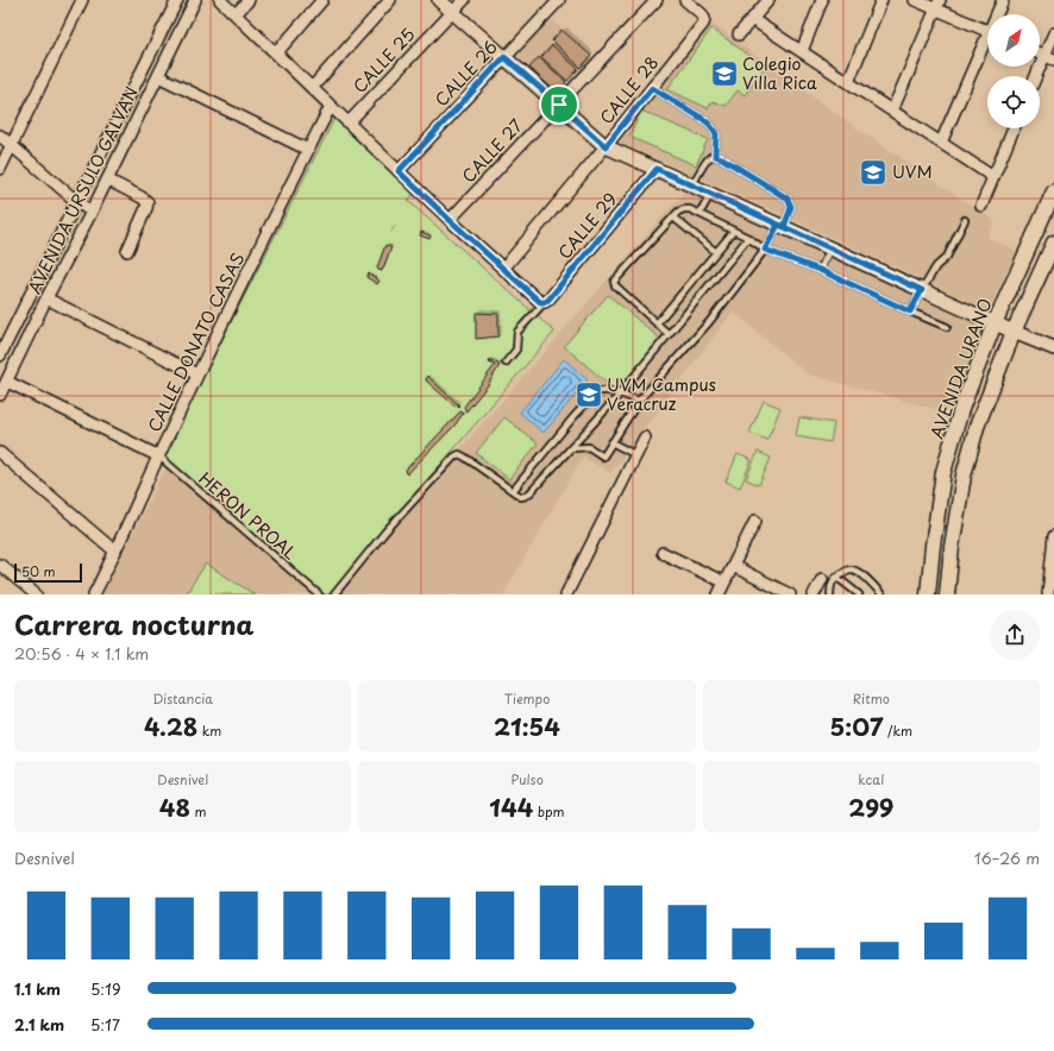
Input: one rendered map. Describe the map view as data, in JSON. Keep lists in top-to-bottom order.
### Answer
{
  "streets": {
    "main road": ["AVENIDA URANO"],
    "street": [
      "CALLE 25",
      "CALLE 26",
      "CALLE 28",
      "CALLE 27",
      "AVENIDA URSULO GALVAN",
      "CALLE 29",
      "CALLE DONATO CASAS"
    ],
    "lane": ["HERON PROAL"]
  },
  "crossings": [
    ["CALLE DONATO CASAS", "HERON PROAL"]
  ],
  "places": {
    "school or university": ["Colegio Villa Rica", "UVM", "UVM Campus Veracruz"]
  },
  "scale_bar": "50 m",
  "north": "top right",
  "page": {
    "scale": "50 m",
    "heading": ["Carrera nocturna", "20:56 · 4 × 1.1 km"],
    "stats": [
      ["Distancia", "4.28 km"],
      ["Tiempo", "21:54"],
      ["Ritmo", "5:07 /km"],
      ["Desnivel", "48 m"],
      ["Pulso", "144 bpm"],
      ["kcal", "299"]
    ],
    "chart": ["Desnivel", "16–26 m"],
    "list": [
      {
        "name": "1.1 km",
        "note": "5:19"
      },
      {
        "name": "2.1 km",
        "note": "5:17"
      }
    ]
  }
}
